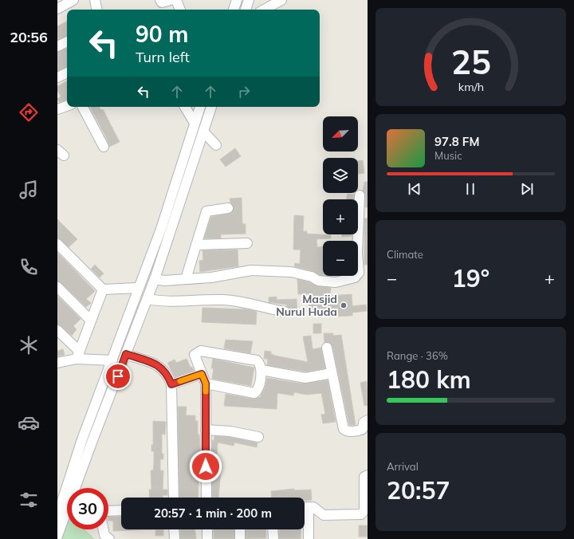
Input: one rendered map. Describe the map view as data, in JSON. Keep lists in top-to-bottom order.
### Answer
{
  "places": ["Masjid Nurul Huda"],
  "north": "bottom left",
  "page": {
    "tabs": "20:56",
    "turn": ["90 m", "Turn left"],
    "map_buttons": ["+", "−"],
    "song": ["97.8 FM", "Music"],
    "tile": [
      "Climate",
      ["Range · 36%", "180 km"],
      ["Arrival", "20:57"]
    ],
    "heat": ["−", "19°", "+"],
    "limit": "30",
    "trip": "20:57 · 1 min · 200 m",
    "gauge": ["25", "km/h"]
  }
}
